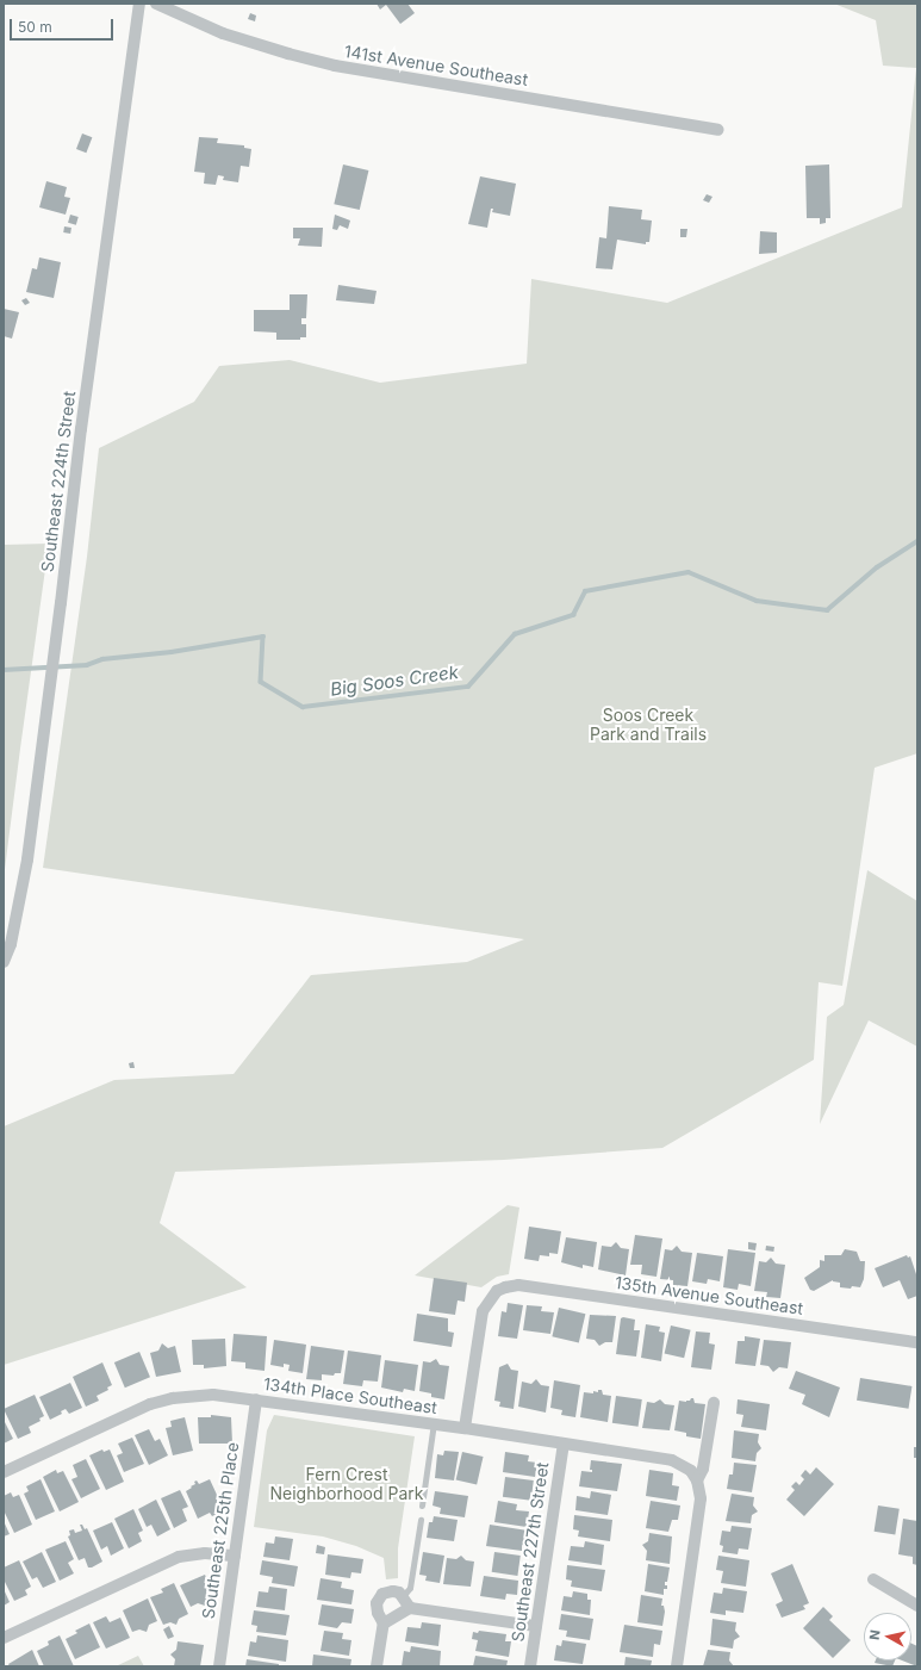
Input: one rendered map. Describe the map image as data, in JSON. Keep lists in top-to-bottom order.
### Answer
{
  "streets": {
    "street": [
      "141st Avenue Southeast",
      "Southeast 224th Street",
      "135th Avenue Southeast",
      "134th Place Southeast",
      "Southeast 225th Place",
      "Southeast 227th Street"
    ]
  },
  "crossings": [
    ["135th Avenue Southeast", "134th Place Southeast"],
    ["134th Place Southeast", "Southeast 225th Place"],
    ["134th Place Southeast", "Southeast 227th Street"]
  ],
  "water": ["Big Soos Creek"],
  "parks": ["Soos Creek Park and Trails", "Fern Crest Neighborhood Park"],
  "scale_bar": "50 m",
  "north": "left"
}
